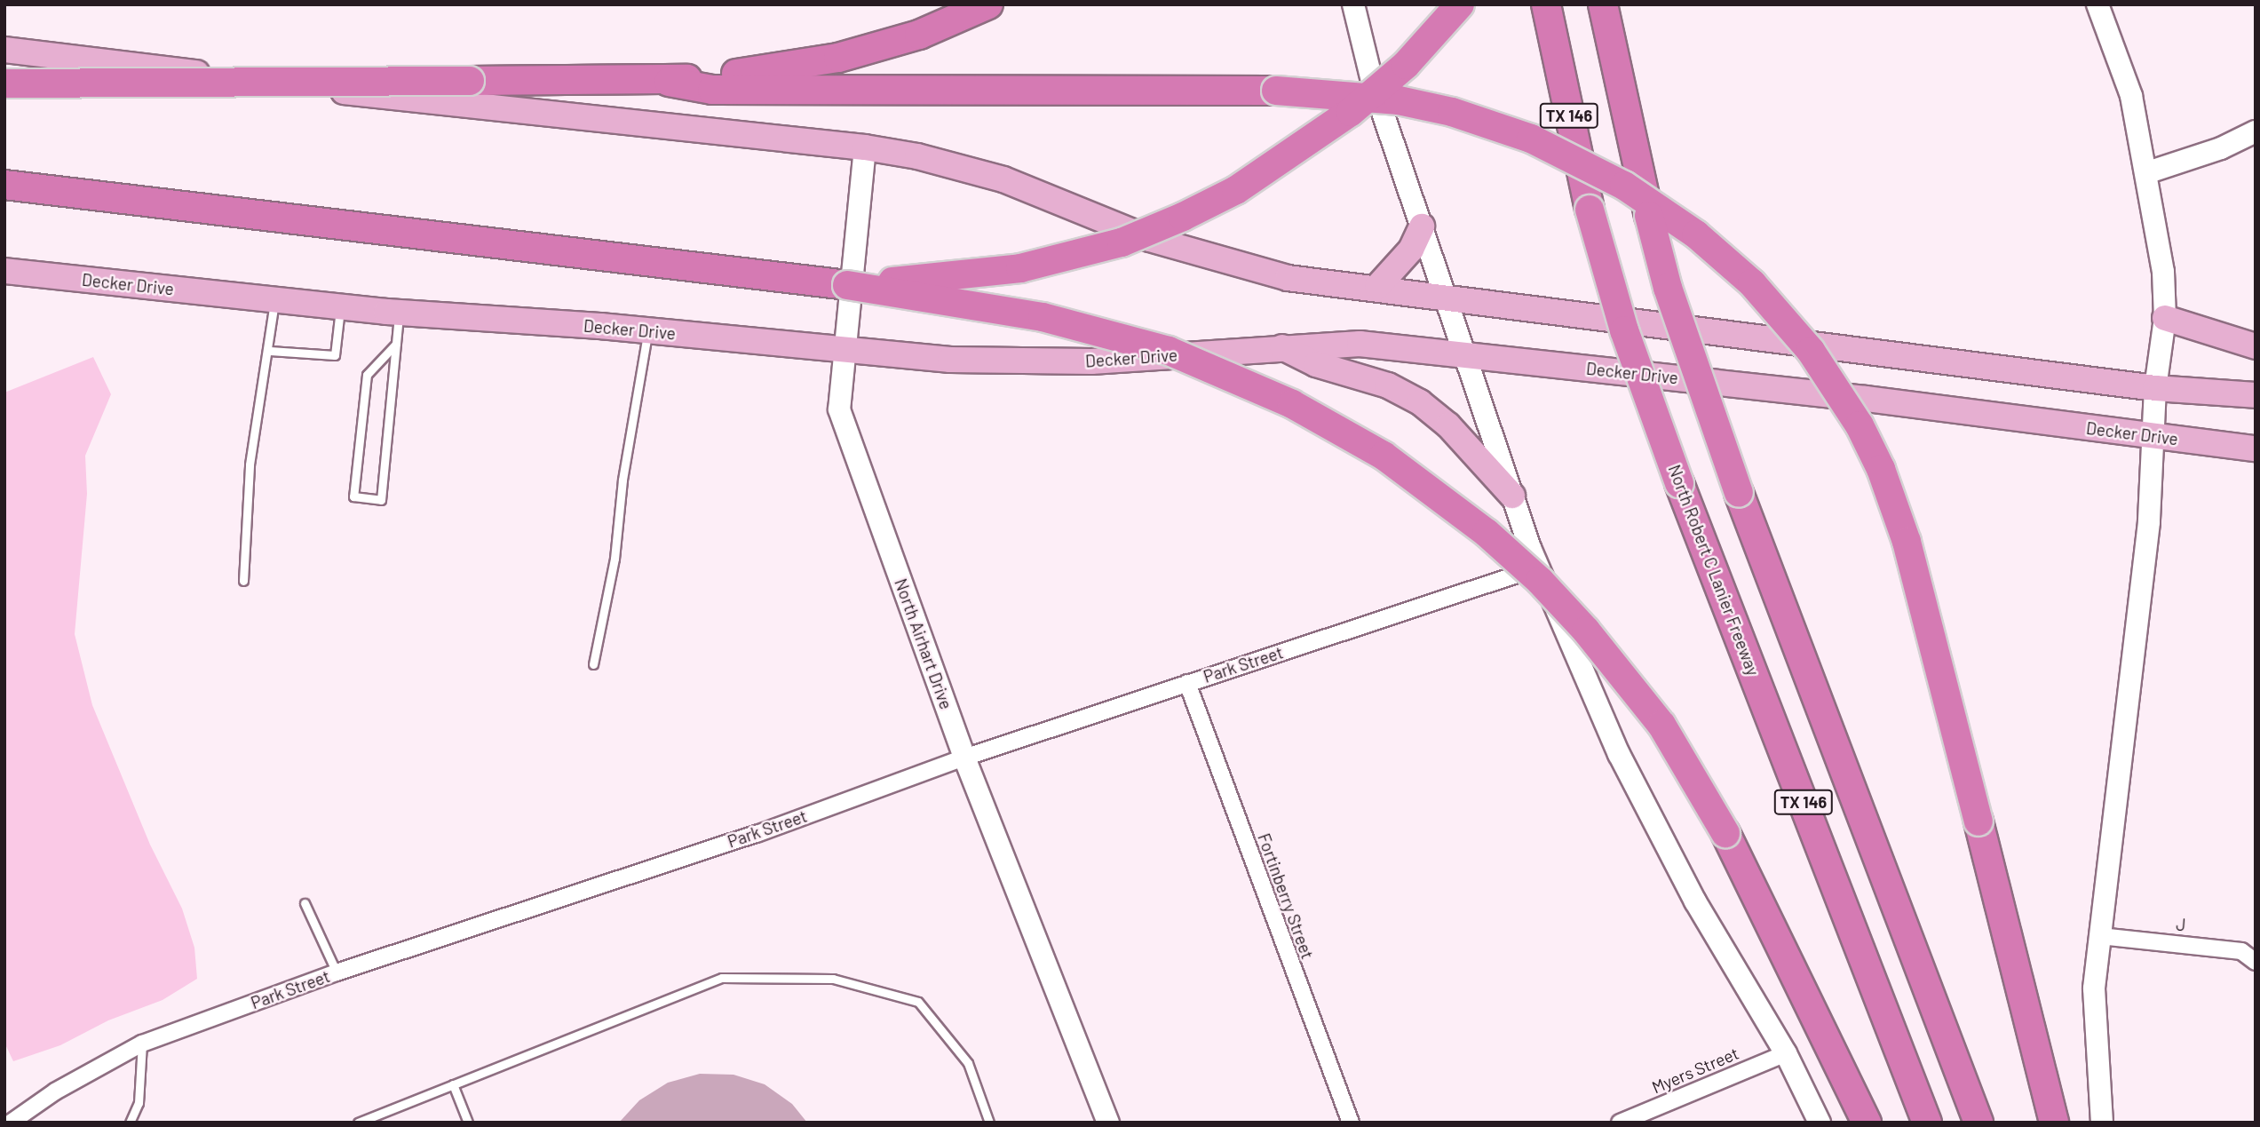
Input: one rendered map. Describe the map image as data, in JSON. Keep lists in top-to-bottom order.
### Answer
{
  "streets": {
    "highway": ["TX 146", "North Robert C Lanier Freeway"],
    "main road": ["Decker Drive", "North Airhart Drive"],
    "street": [
      "Park Street",
      "Fortinberry Street",
      "J",
      "Myers Street"
    ]
  },
  "crossings": [
    ["Decker Drive", "North Airhart Drive"],
    ["North Airhart Drive", "Park Street"],
    ["Park Street", "Fortinberry Street"]
  ]
}
